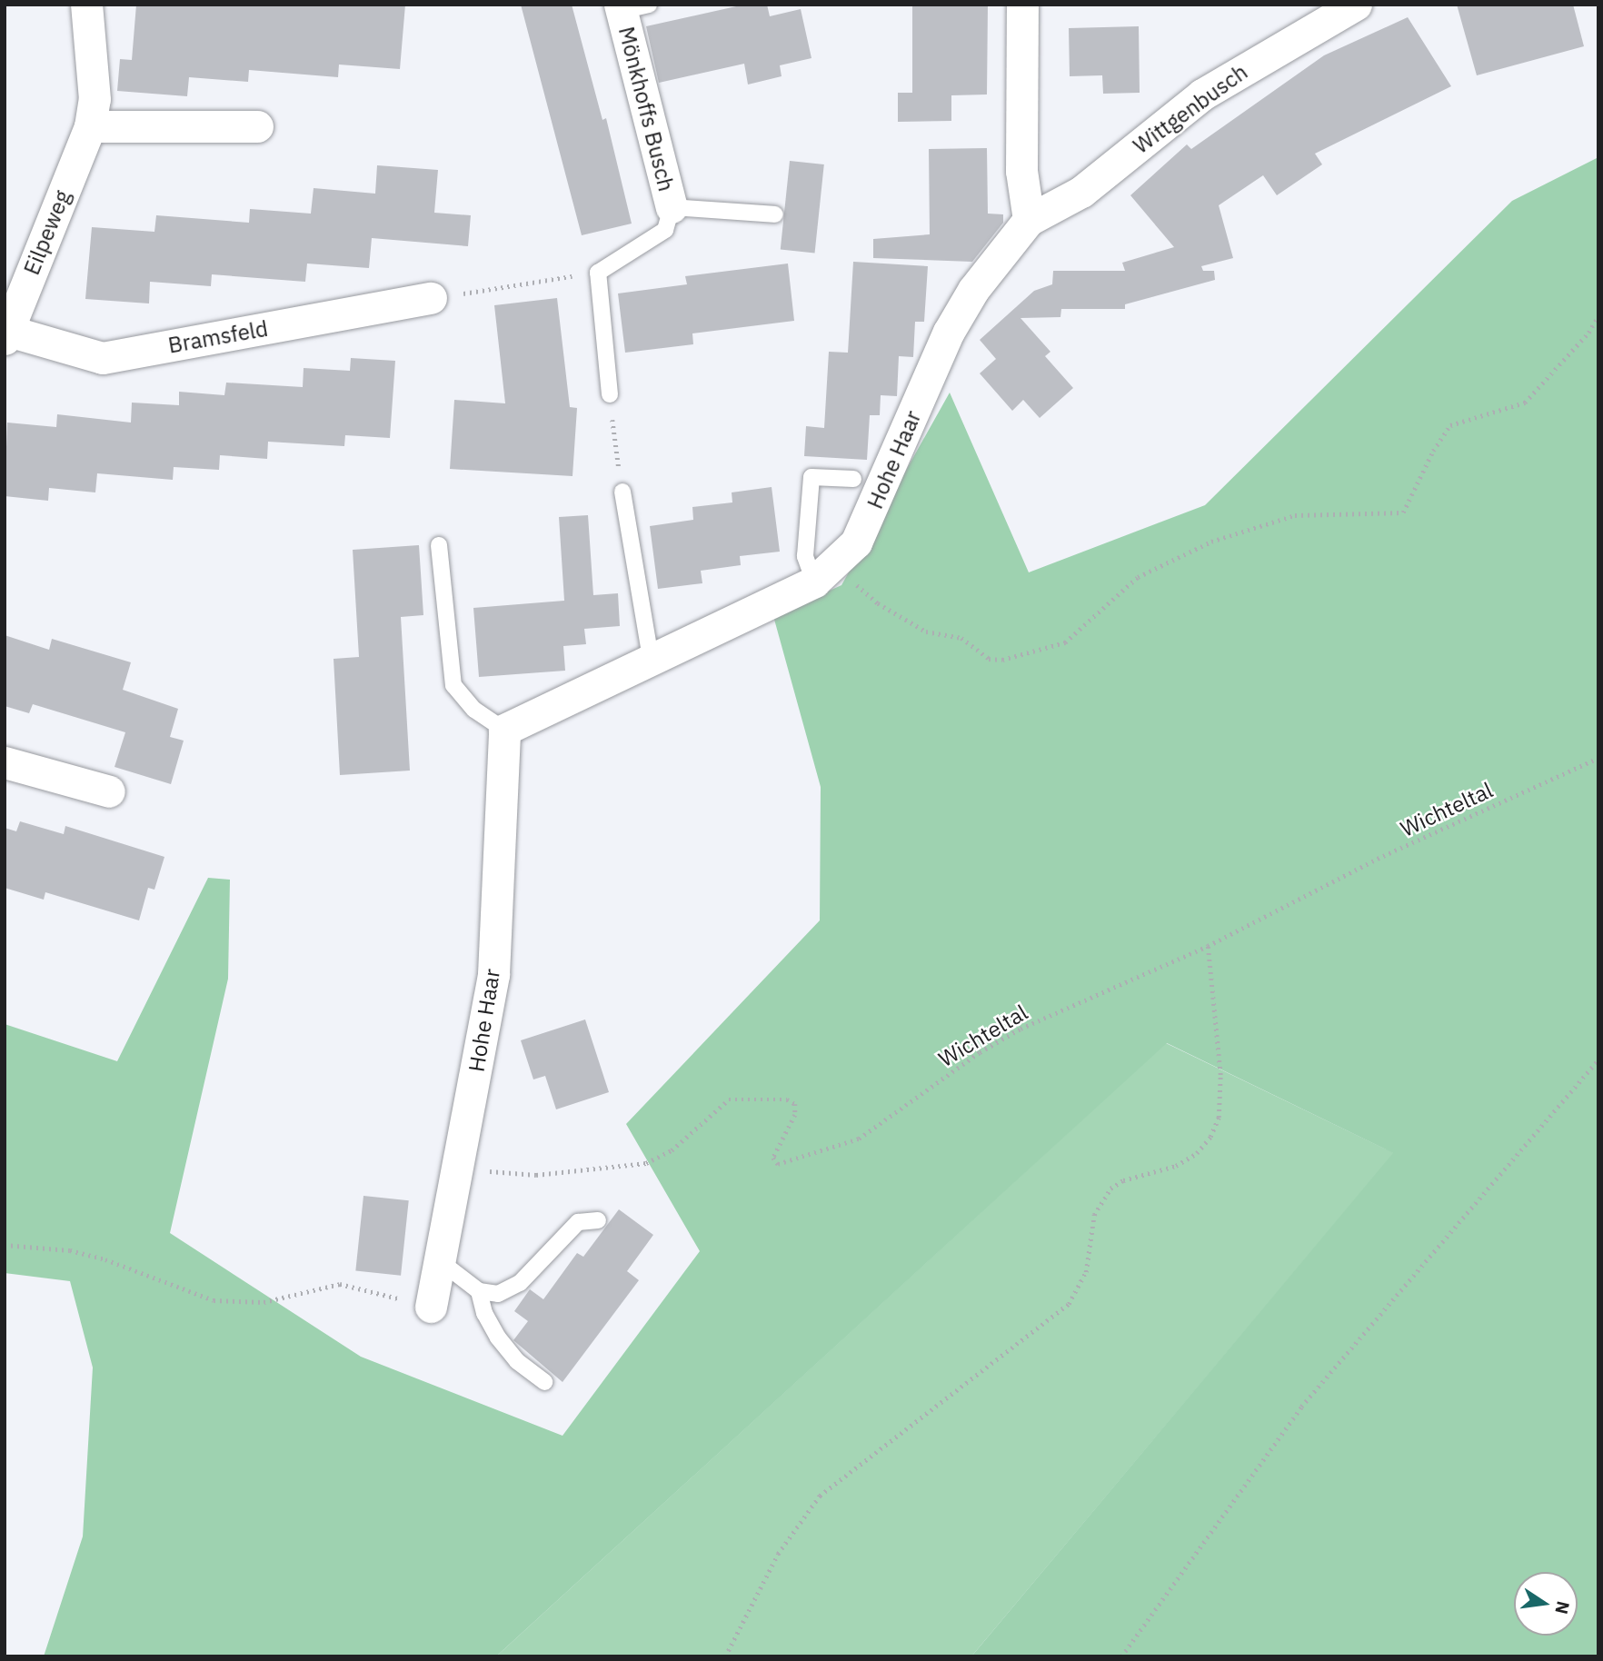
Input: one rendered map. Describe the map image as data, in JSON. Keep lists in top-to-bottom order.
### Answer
{
  "streets": {
    "street": [
      "Mönkhoffs Busch",
      "Wittgenbusch",
      "Eilpeweg",
      "Bramsfeld",
      "Hohe Haar"
    ],
    "path": ["Wichteltal"]
  },
  "crossings": [
    ["Wittgenbusch", "Hohe Haar"],
    ["Eilpeweg", "Bramsfeld"],
    ["Hohe Haar", "Wichteltal"]
  ],
  "north": "right"
}
